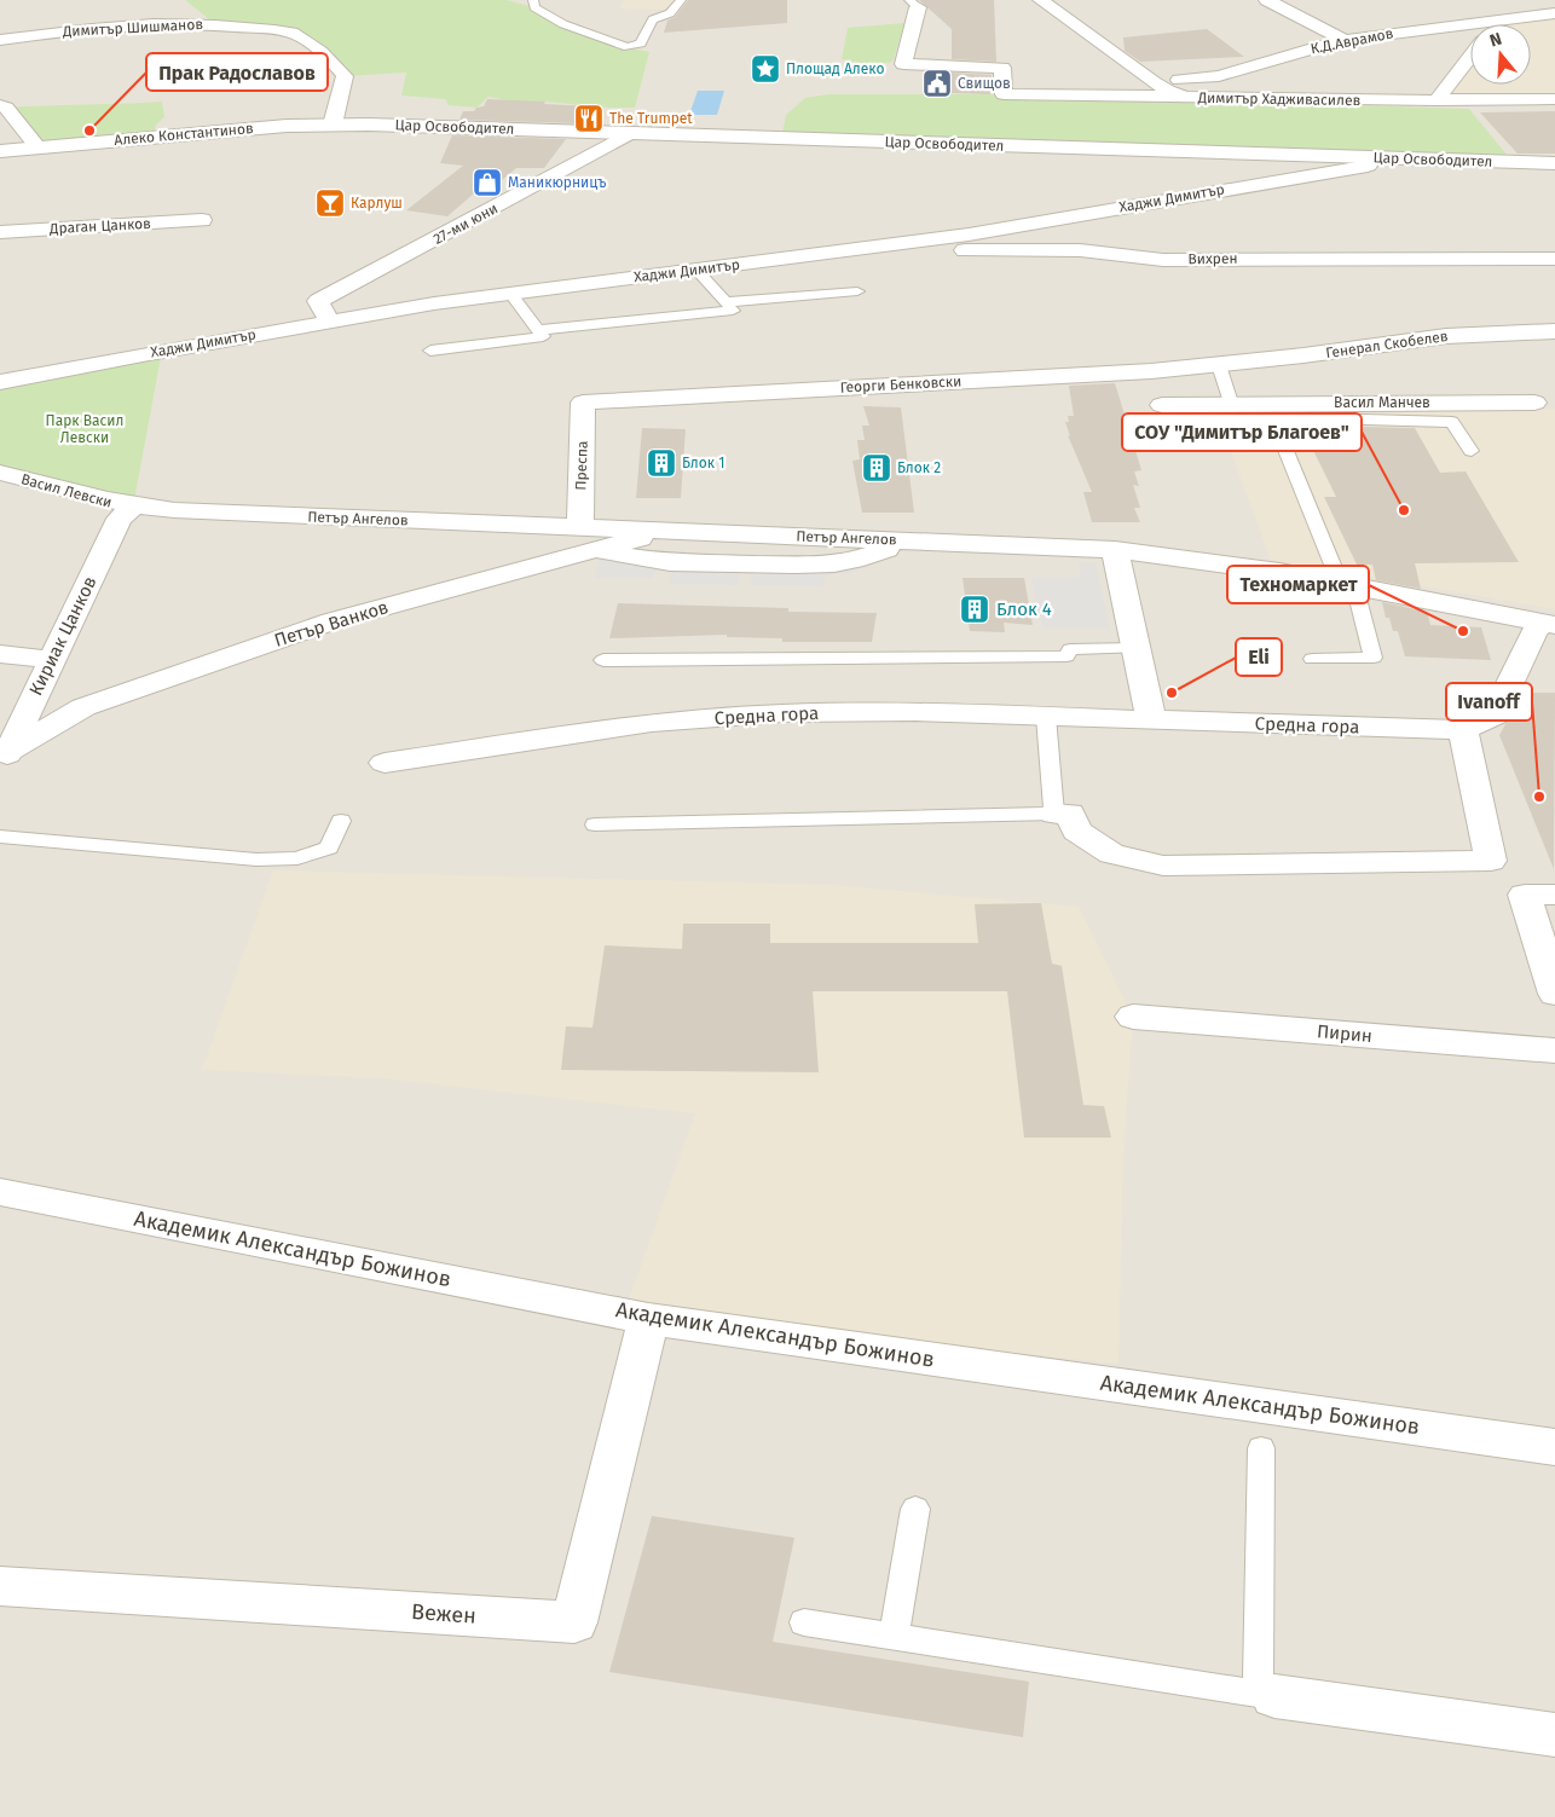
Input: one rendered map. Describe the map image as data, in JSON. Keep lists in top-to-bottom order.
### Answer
{
  "streets": {
    "street": [
      "Димитър Шишманов",
      "К.Д.Аврамов",
      "Димитър Хадживасилев",
      "Цар Освободител",
      "Алеко Константинов",
      "Хаджи Димитър",
      "27-ми юни",
      "Драган Цанков",
      "Вихрен",
      "Генерал Скобелев",
      "Георги Бенковски",
      "Васил Манчев",
      "Преспа",
      "Васил Левски",
      "Петър Ангелов",
      "Петър Ванков",
      "Кириак Цанков",
      "Средна гора",
      "Пирин",
      "Академик Александър Божинов",
      "Вежен"
    ]
  },
  "crossings": [
    ["Димитър Шишманов", "Цар Освободител"],
    ["Димитър Шишманов", "Алеко Константинов"],
    ["Цар Освободител", "Алеко Константинов"],
    ["Цар Освободител", "Хаджи Димитър"],
    ["Цар Освободител", "27-ми юни"],
    ["Хаджи Димитър", "27-ми юни"],
    ["Хаджи Димитър", "Вихрен"],
    ["Генерал Скобелев", "Георги Бенковски"],
    ["Георги Бенковски", "Преспа"],
    ["Преспа", "Петър Ангелов"],
    ["Васил Левски", "Петър Ангелов"],
    ["Васил Левски", "Кириак Цанков"],
    ["Петър Ангелов", "Петър Ванков"],
    ["Петър Ангелов", "Кириак Цанков"],
    ["Петър Ангелов", "Средна гора"],
    ["Петър Ванков", "Кириак Цанков"],
    ["Академик Александър Божинов", "Вежен"]
  ],
  "parks": ["Парк Васил Левски"],
  "places": {
    "place": ["Площад Алеко"],
    "public building": ["Свищов"],
    "restaurant": ["The Trumpet"],
    "other": [
      "Прак Радославов",
      "СОУ \"Димитър Благоев\"",
      "Техномаркет",
      "Eli",
      "Ivanoff"
    ],
    "shop": ["Маникюрницъ"],
    "bar": ["Карлуш"],
    "building": ["Блок 1", "Блок 2", "Блок 4"]
  },
  "north": "top"
}
